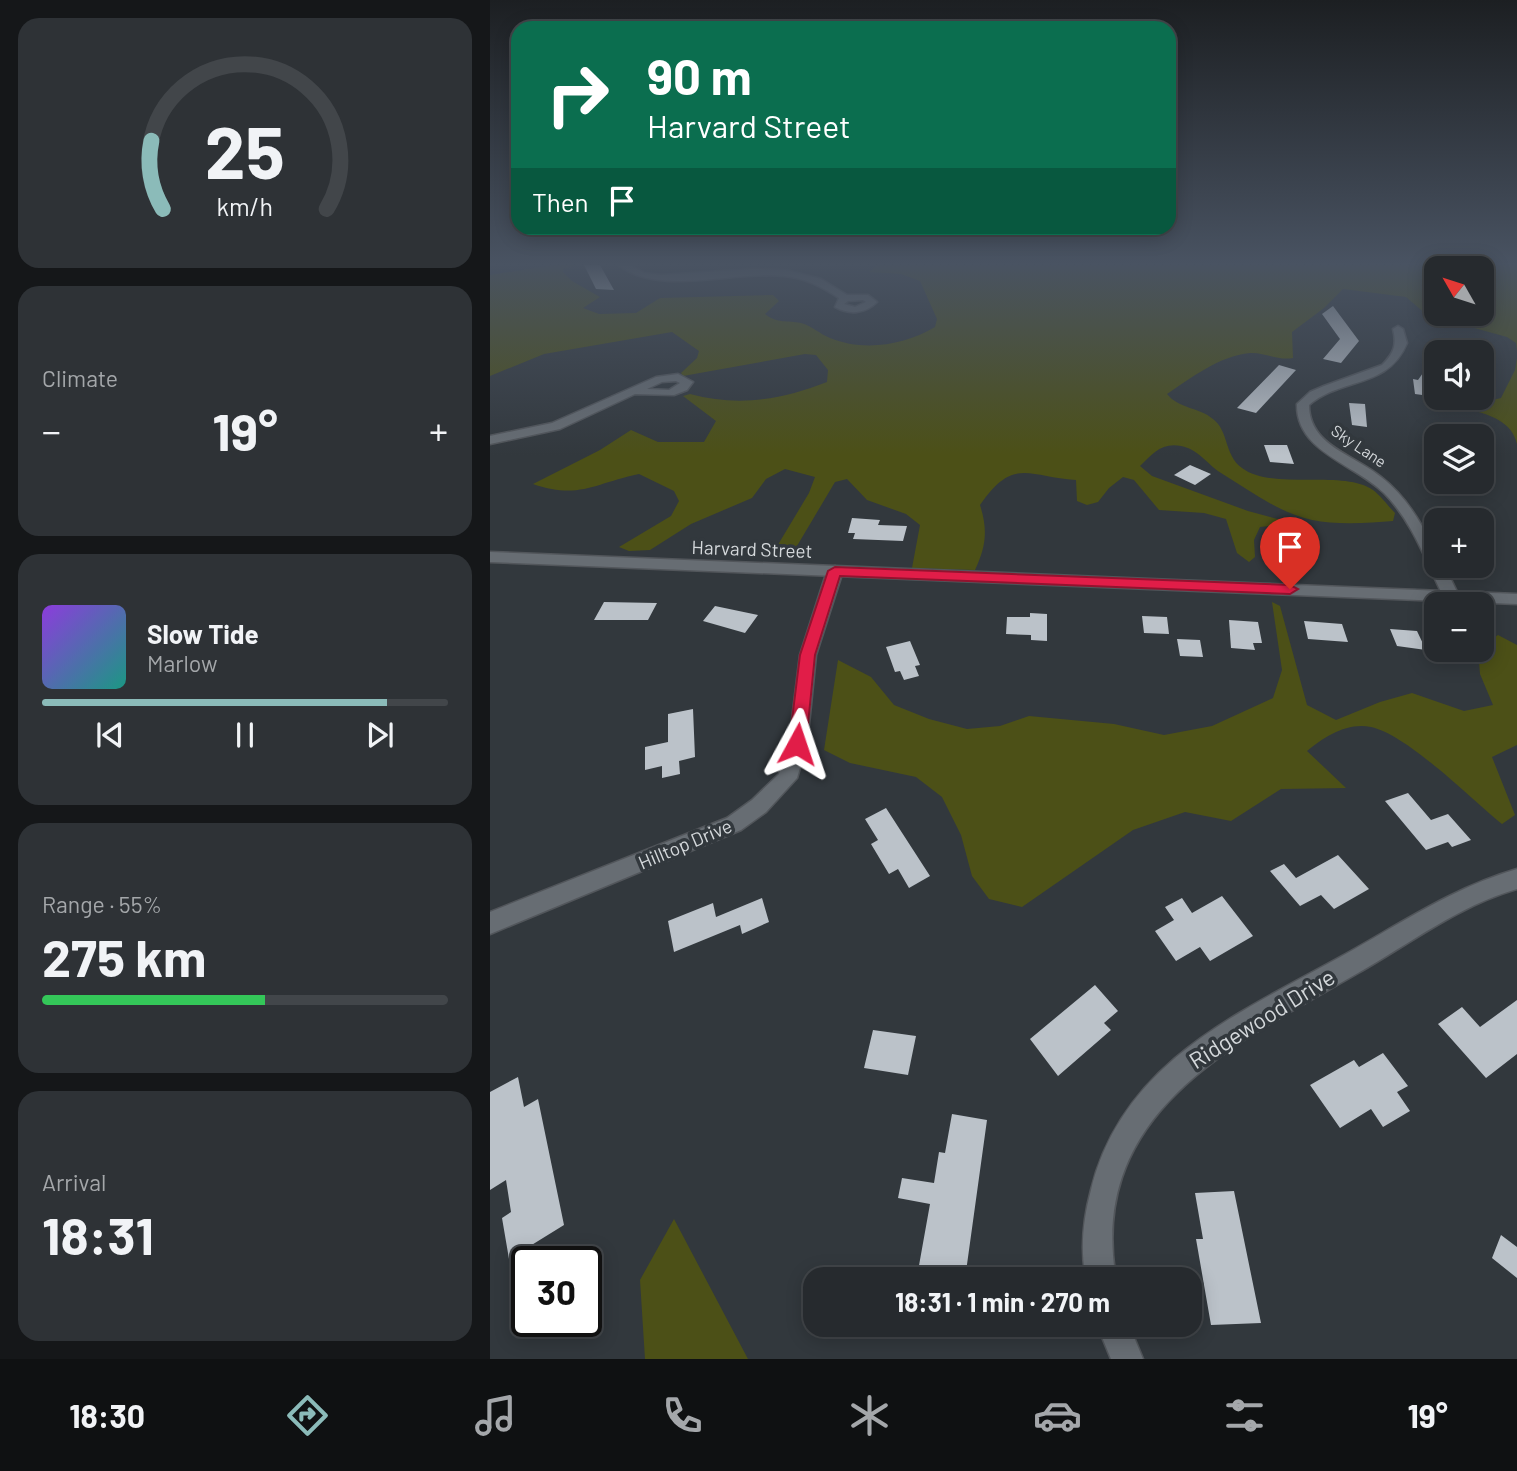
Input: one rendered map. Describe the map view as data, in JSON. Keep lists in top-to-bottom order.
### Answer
{
  "streets": {
    "street": [
      "Sky Lane",
      "Harvard Street",
      "Hilltop Drive",
      "Ridgewood Drive"
    ]
  },
  "crossings": [
    ["Harvard Street", "Hilltop Drive"]
  ],
  "north": "top left",
  "page": {
    "turn": ["90 m", "Harvard Street"],
    "then": "Then",
    "map_buttons": ["+", "−"],
    "tile": [
      "Climate",
      ["Range · 55%", "275 km"],
      ["Arrival", "18:31"]
    ],
    "heat": ["−", "19°", "+"],
    "song": ["Slow Tide", "Marlow"],
    "limit": "30",
    "trip": "18:31 · 1 min · 270 m",
    "tabs": ["18:30", "19°"],
    "gauge": ["25", "km/h"]
  }
}
